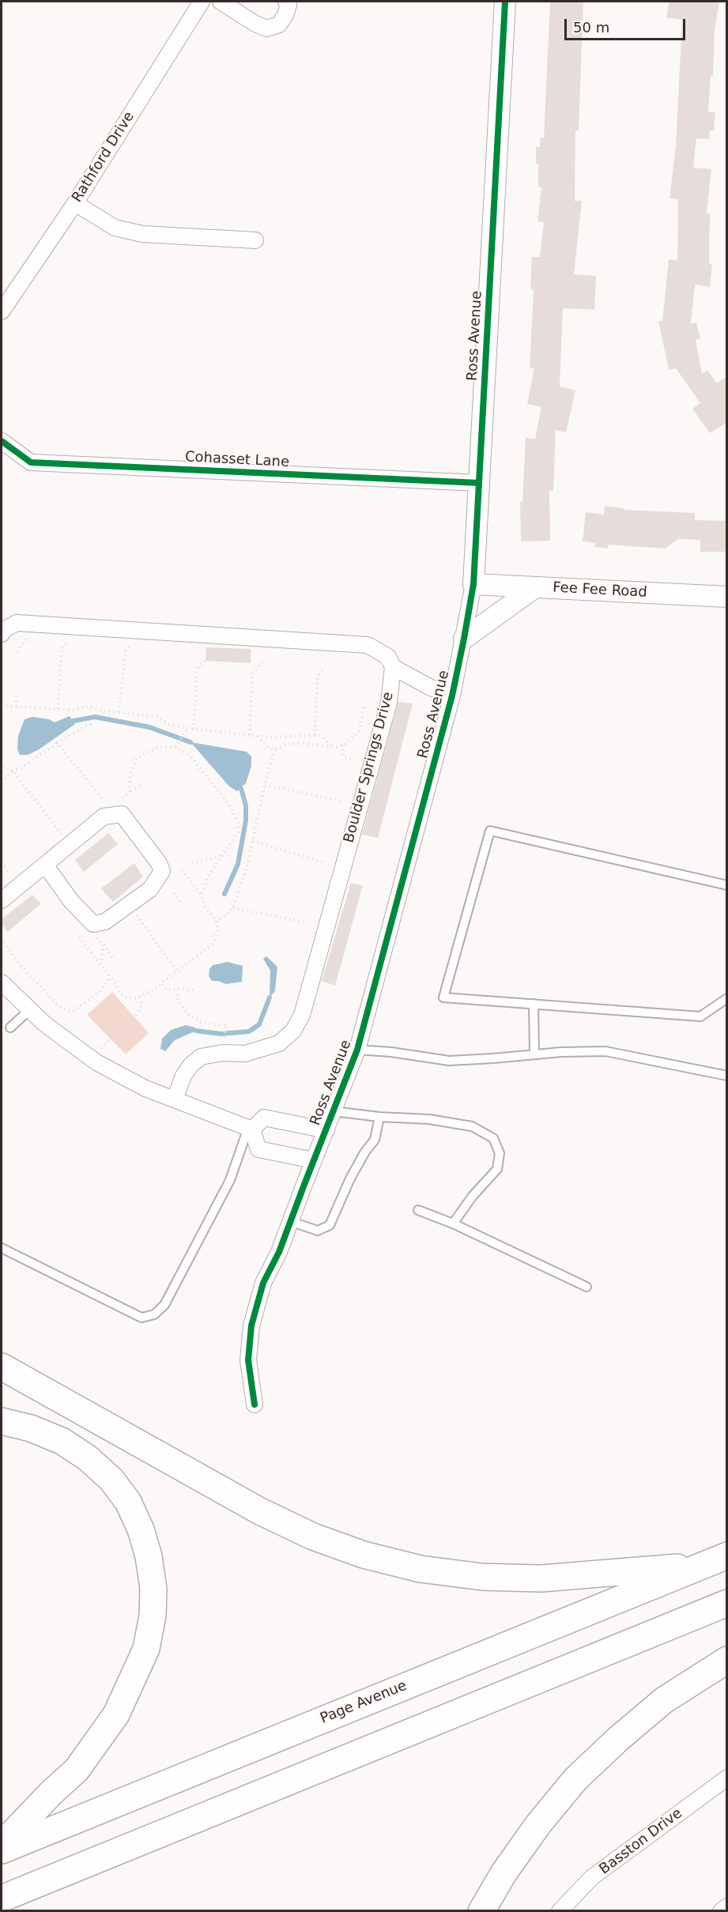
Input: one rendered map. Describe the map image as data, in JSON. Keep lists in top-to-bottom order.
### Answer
{
  "streets": {
    "highway": ["Page Avenue"],
    "street": [
      "Rathford Drive",
      "Ross Avenue",
      "Cohasset Lane",
      "Fee Fee Road",
      "Boulder Springs Drive",
      "Basston Drive"
    ]
  },
  "crossings": [
    ["Ross Avenue", "Cohasset Lane"],
    ["Ross Avenue", "Fee Fee Road"]
  ],
  "scale_bar": "50 m"
}
